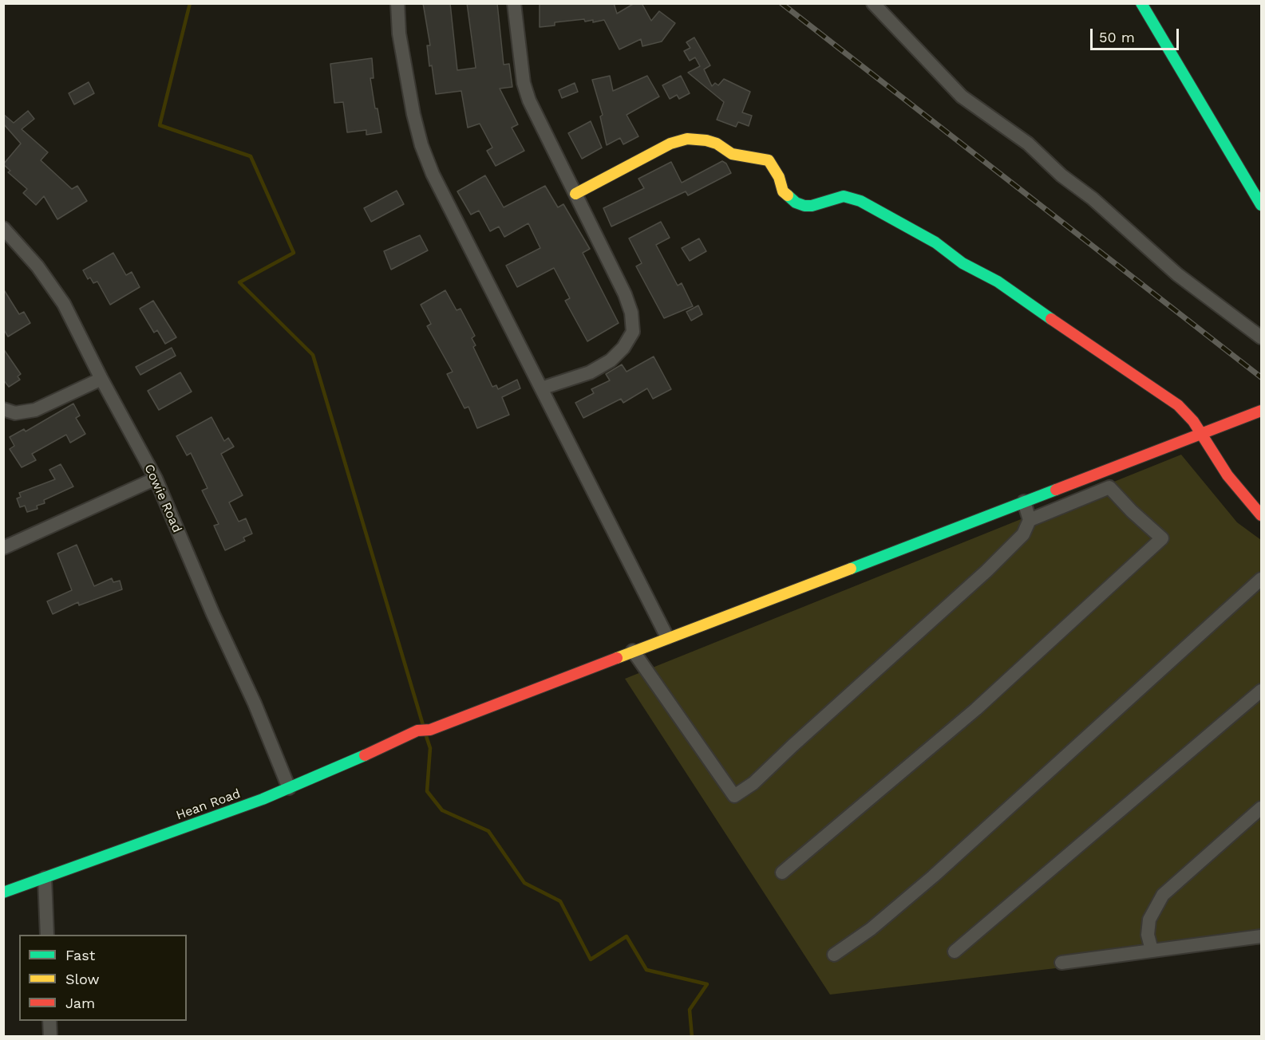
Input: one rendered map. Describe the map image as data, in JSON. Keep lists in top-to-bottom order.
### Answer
{
  "streets": {
    "street": ["Cowie Road", "Hean Road"]
  },
  "crossings": [
    ["Cowie Road", "Hean Road"]
  ],
  "legend": ["Fast", "Slow", "Jam"],
  "scale_bar": "50 m"
}
